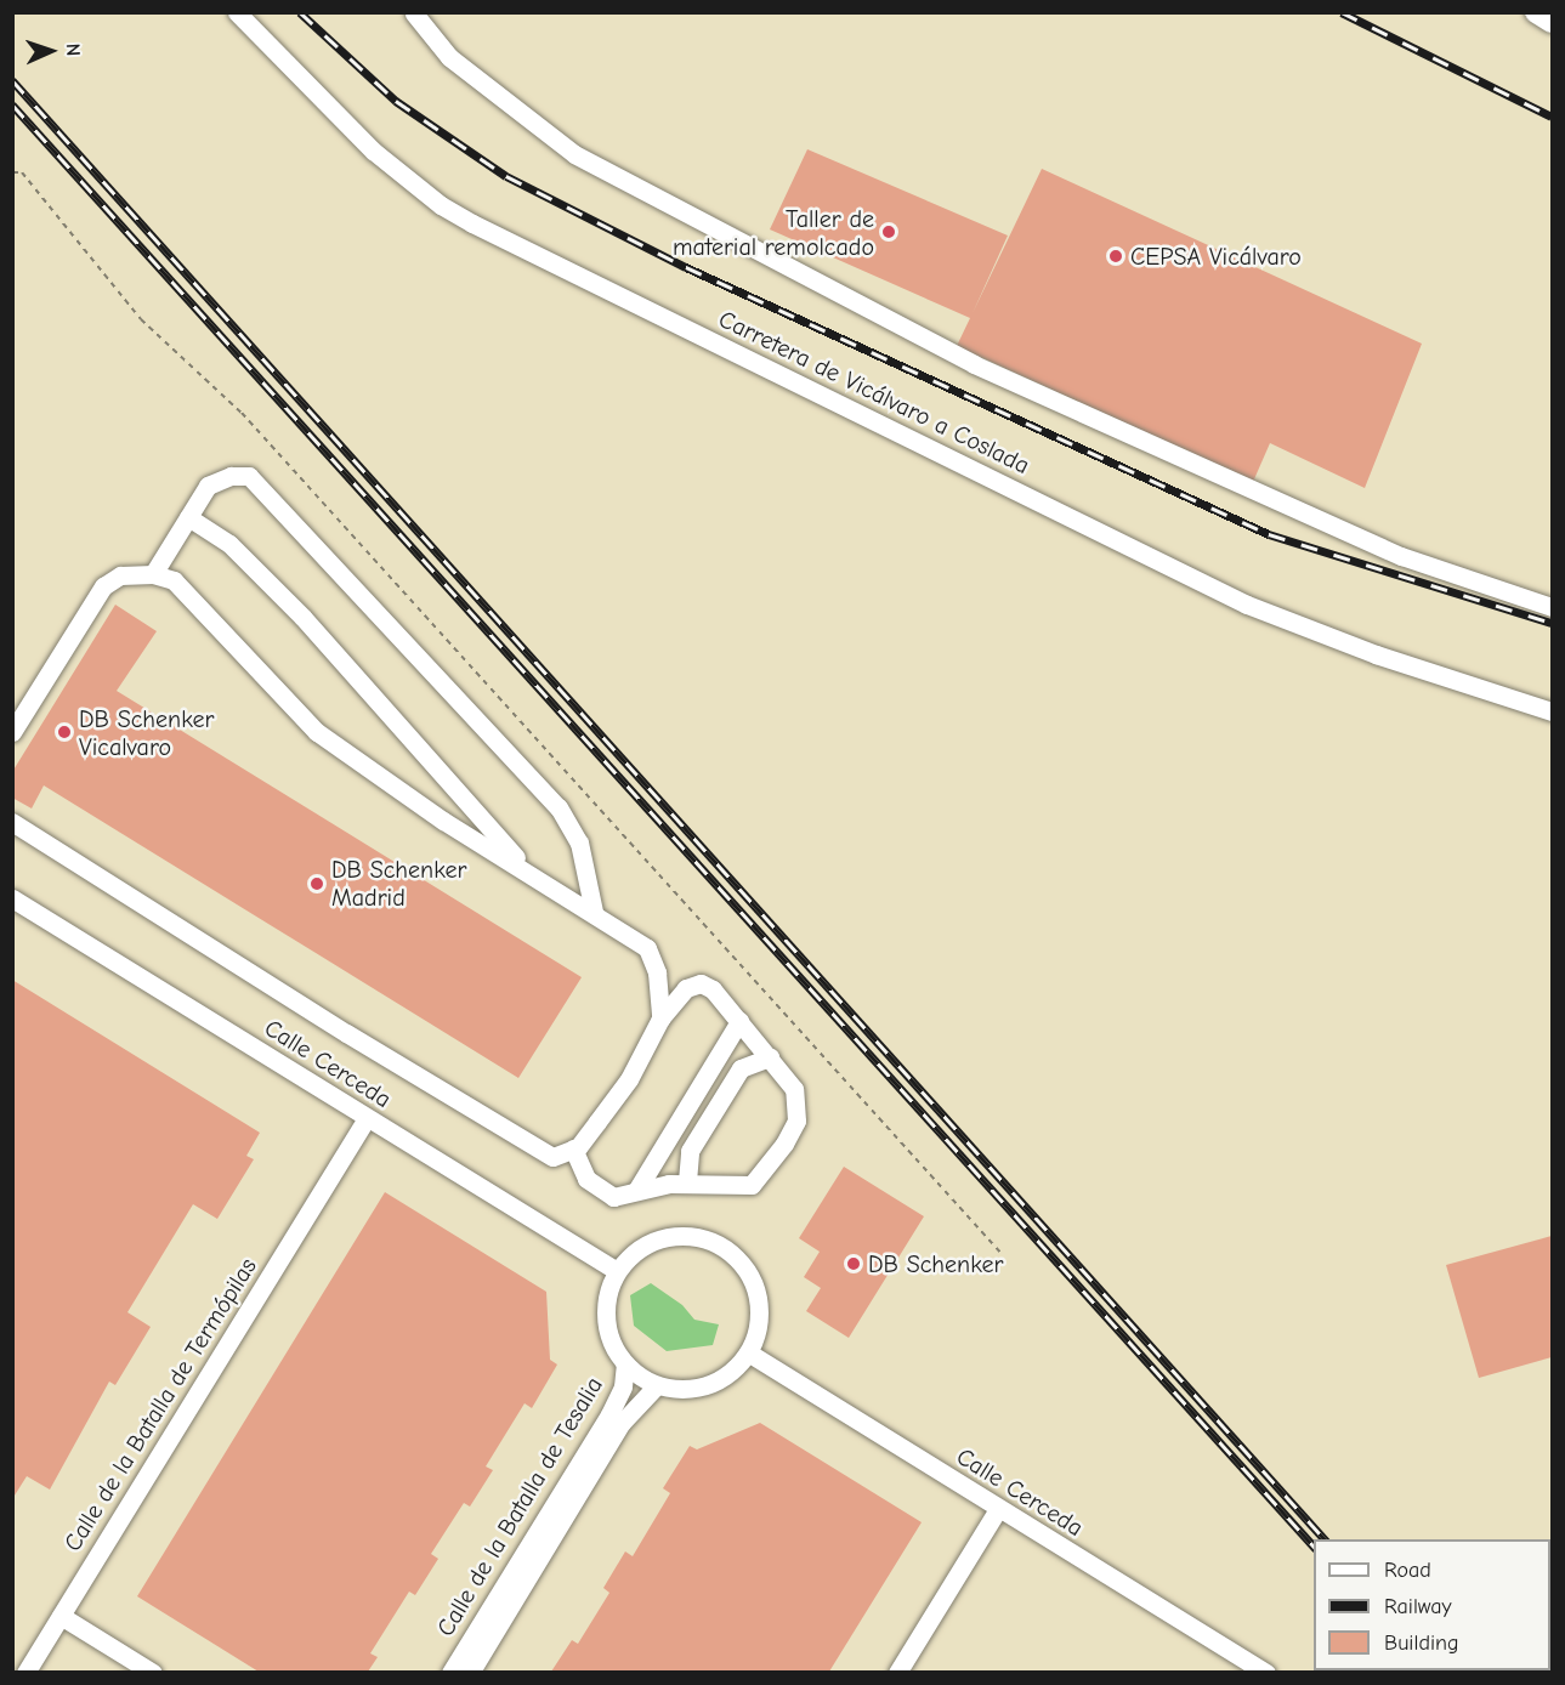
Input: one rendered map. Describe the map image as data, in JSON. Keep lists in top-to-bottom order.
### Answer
{
  "streets": {
    "street": [
      "Carretera de Vicálvaro a Coslada",
      "Calle Cerceda",
      "Calle de la Batalla de Termópilas",
      "Calle de la Batalla de Tesalia"
    ]
  },
  "crossings": [
    ["Calle Cerceda", "Calle de la Batalla de Termópilas"],
    ["Calle Cerceda", "Calle de la Batalla de Tesalia"]
  ],
  "places": [
    "Taller de material remolcado",
    "CEPSA Vicálvaro",
    "DB Schenker Vicalvaro",
    "DB Schenker Madrid",
    "DB Schenker"
  ],
  "legend": ["Road", "Railway", "Building"],
  "north": "right"
}
